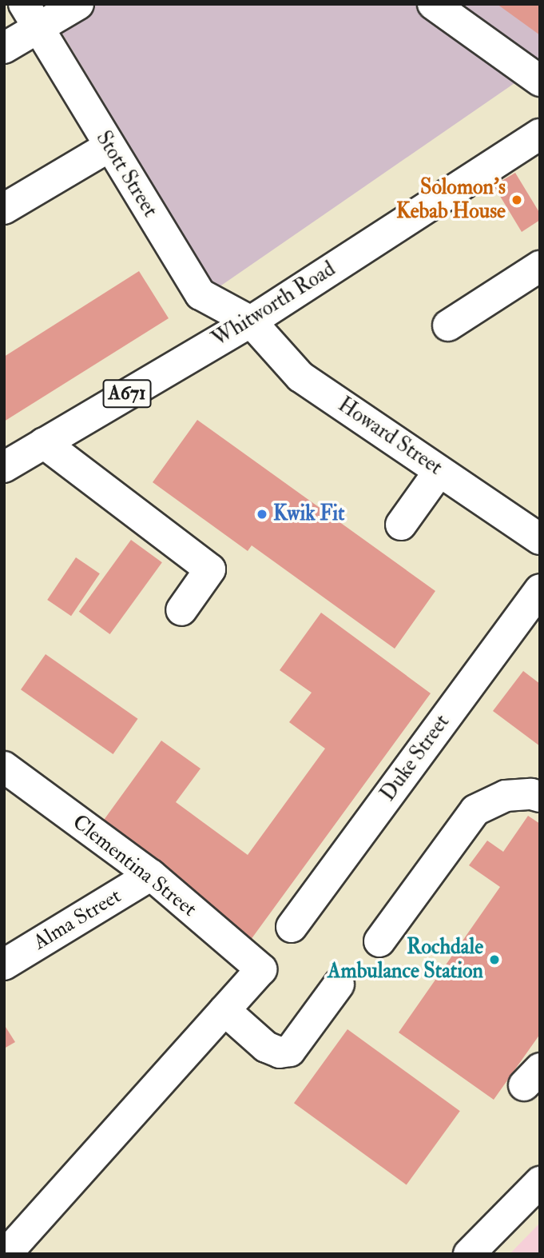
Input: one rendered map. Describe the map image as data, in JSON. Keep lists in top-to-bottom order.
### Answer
{
  "streets": {
    "street": [
      "Stott Street",
      "Whitworth Road",
      "A671",
      "Howard Street",
      "Duke Street",
      "Clementina Street",
      "Alma Street"
    ]
  },
  "crossings": [
    ["Stott Street", "Whitworth Road"],
    ["Stott Street", "Howard Street"],
    ["Whitworth Road", "Howard Street"],
    ["Clementina Street", "Alma Street"]
  ],
  "places": ["Solomon's Kebab House", "Kwik Fit", "Rochdale Ambulance Station"]
}
